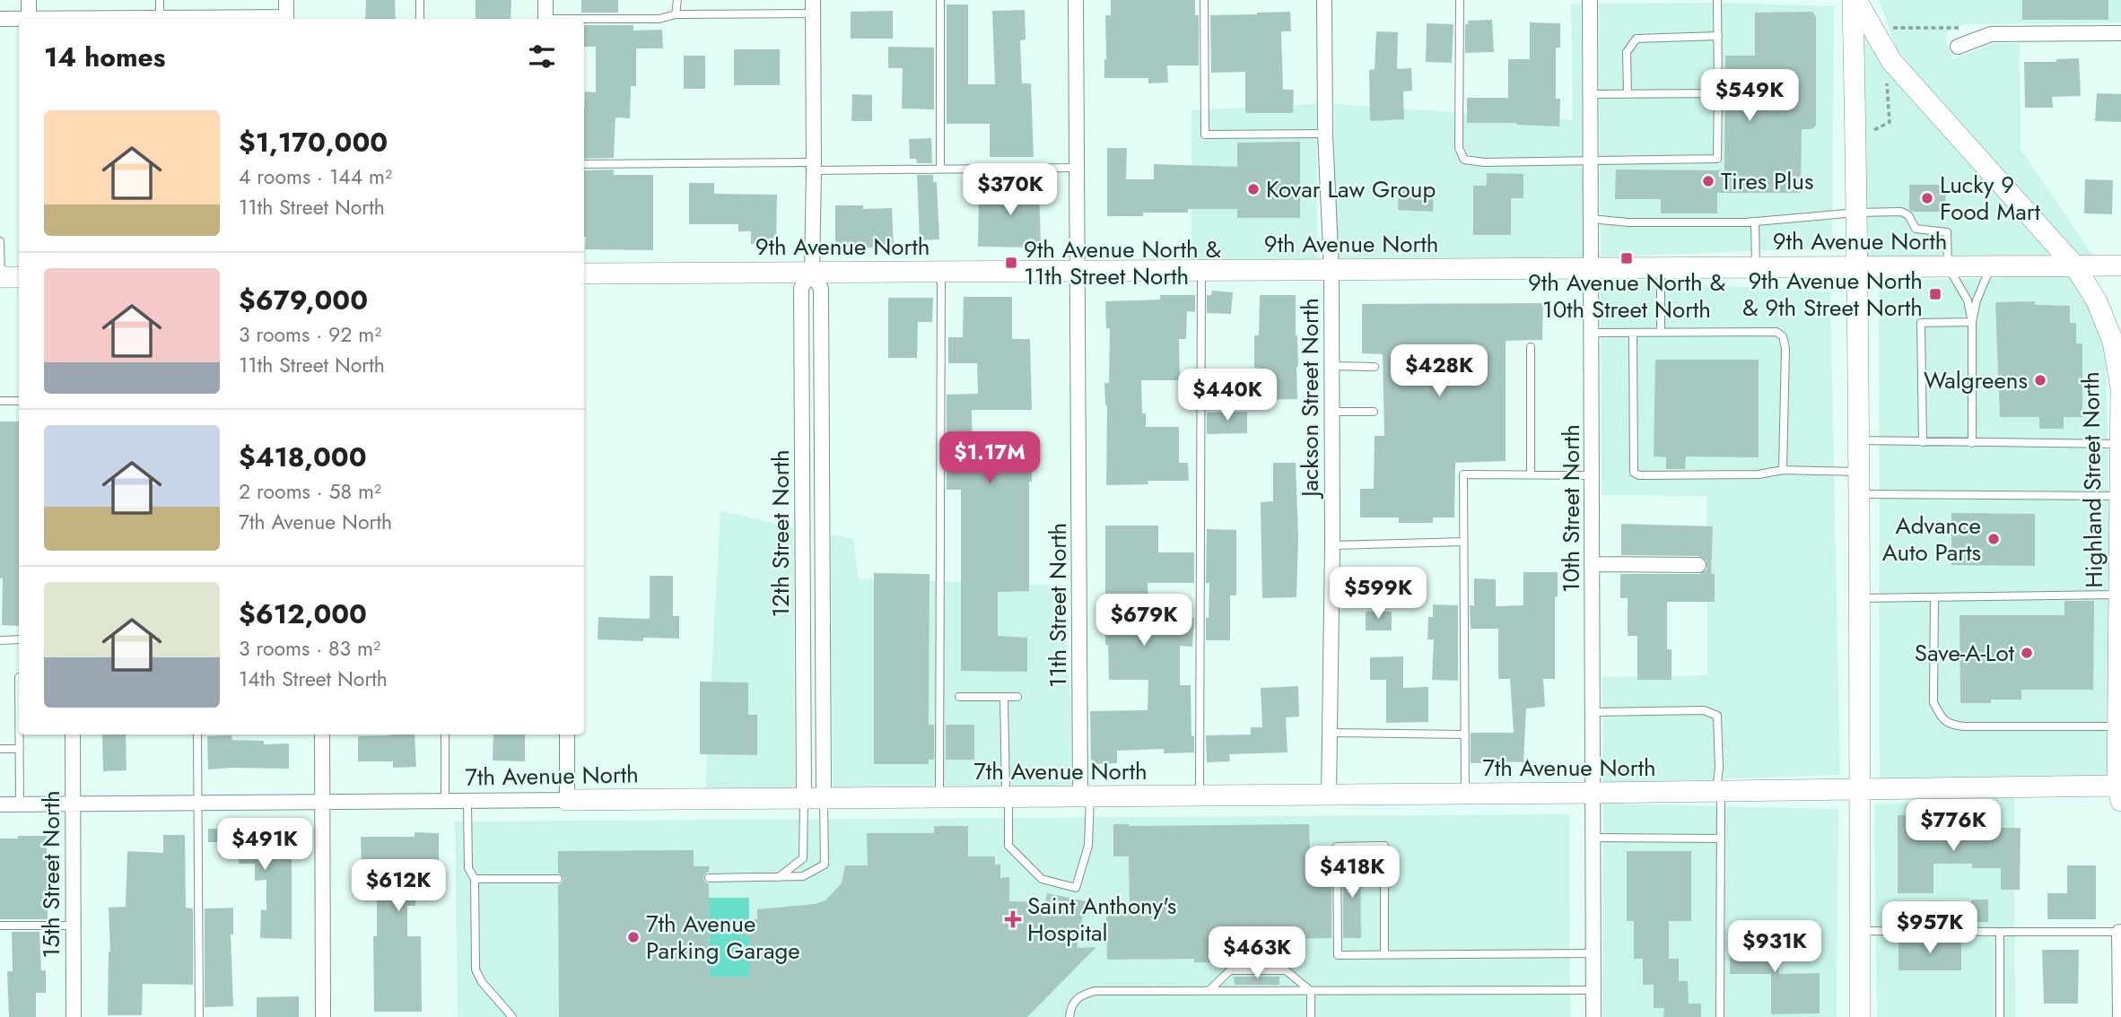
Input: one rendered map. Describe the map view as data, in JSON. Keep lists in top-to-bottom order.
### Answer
{
  "streets": {
    "street": [
      "9th Avenue North",
      "Jackson Street North",
      "Highland Street North",
      "10th Street North",
      "12th Street North",
      "11th Street North",
      "7th Avenue North",
      "15th Street North"
    ]
  },
  "crossings": [
    ["9th Avenue North", "Jackson Street North"],
    ["9th Avenue North", "Highland Street North"],
    ["9th Avenue North", "10th Street North"],
    ["9th Avenue North", "12th Street North"],
    ["9th Avenue North", "11th Street North"],
    ["Jackson Street North", "7th Avenue North"],
    ["Highland Street North", "7th Avenue North"],
    ["10th Street North", "7th Avenue North"],
    ["12th Street North", "7th Avenue North"],
    ["11th Street North", "7th Avenue North"],
    ["7th Avenue North", "15th Street North"]
  ],
  "places": {
    "other": [
      "Tires Plus",
      "Kovar Law Group",
      "Lucky 9 Food Mart",
      "Walgreens",
      "Advance Auto Parts",
      "Save-A-Lot",
      "7th Avenue Parking Garage"
    ],
    "transit": ["9th Avenue North & 10th Street North", "9th Avenue North & 11th Street North", "9th Avenue North & 9th Street North"],
    "health": ["Saint Anthony's Hospital"]
  },
  "page": {
    "heading": "14 homes",
    "price": [
      "$549K",
      "$370K",
      "$428K",
      "$440K",
      "$1.17M",
      "$599K",
      "$679K",
      "$776K",
      "$491K",
      "$418K",
      "$612K",
      "$957K",
      "$931K",
      "$463K"
    ],
    "list": [
      {
        "name": "$1,170,000",
        "note": "4 rooms · 144 m² · 11th Street North"
      },
      {
        "name": "$679,000",
        "note": "3 rooms · 92 m² · 11th Street North"
      },
      {
        "name": "$418,000",
        "note": "2 rooms · 58 m² · 7th Avenue North"
      },
      {
        "name": "$612,000",
        "note": "3 rooms · 83 m² · 14th Street North"
      }
    ]
  }
}
